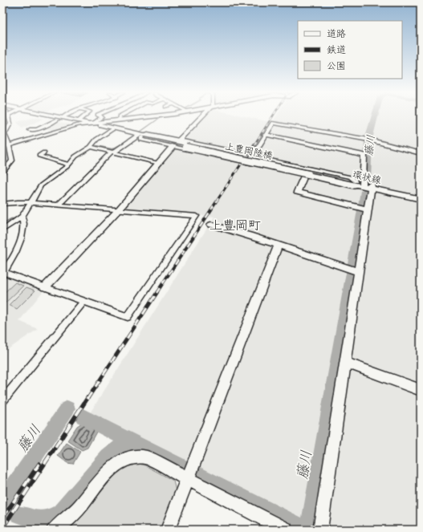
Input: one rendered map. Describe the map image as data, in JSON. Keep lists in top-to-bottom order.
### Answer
{
  "streets": {
    "street": ["上豊岡陸橋", "環状線"]
  },
  "crossings": [
    ["上豊岡陸橋", "環状線"]
  ],
  "districts": ["上豊岡町"],
  "water": ["藤川"],
  "legend": ["道路", "鉄道", "公園"]
}
